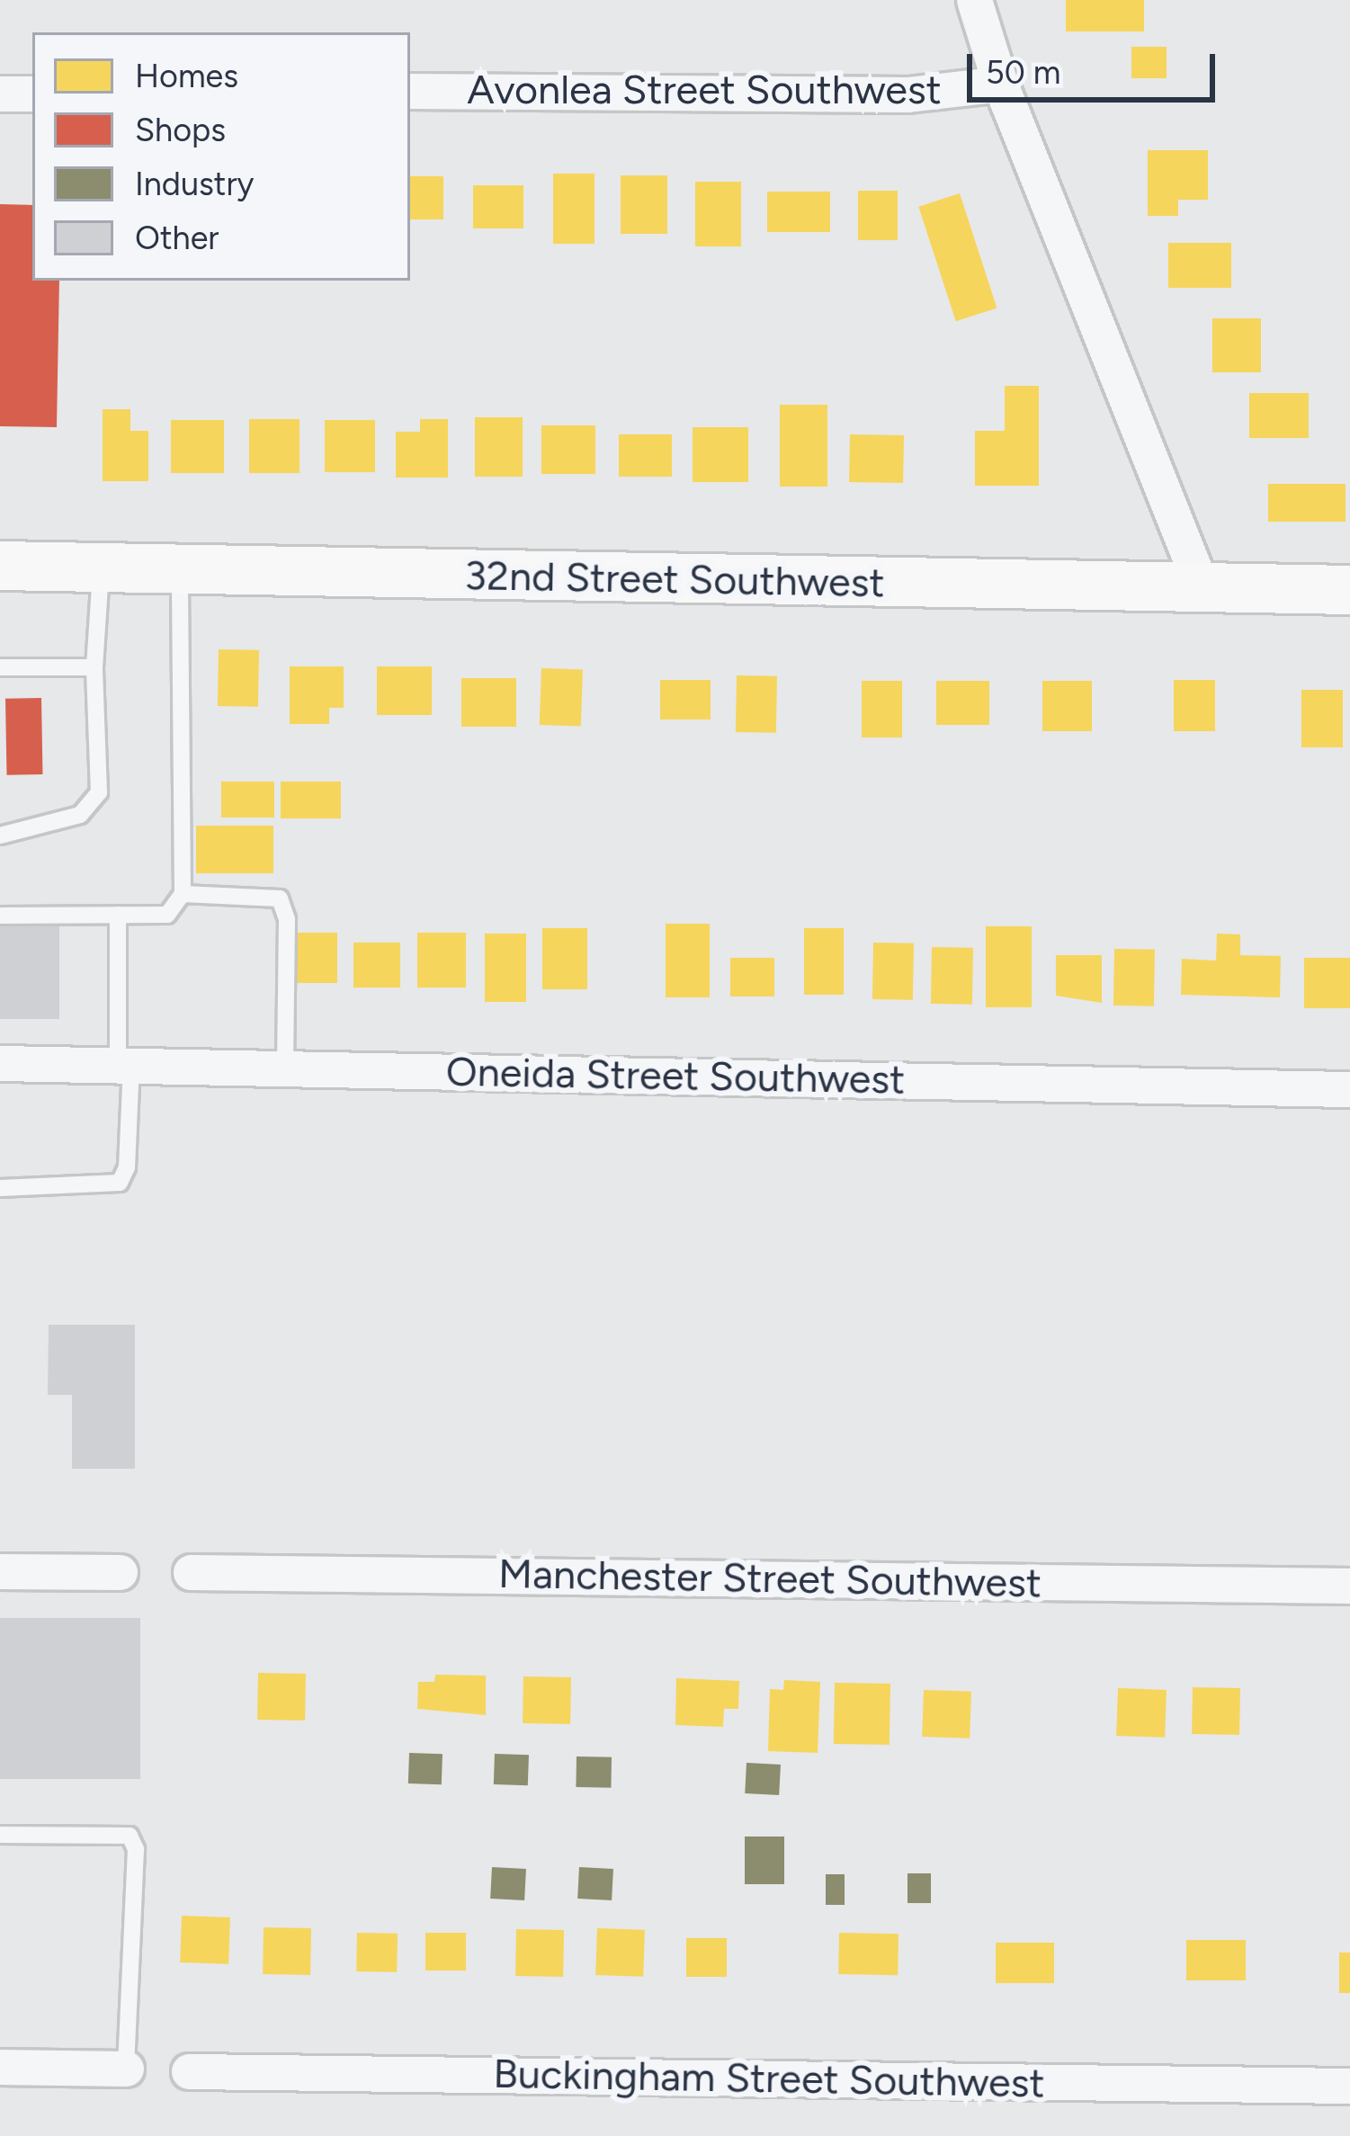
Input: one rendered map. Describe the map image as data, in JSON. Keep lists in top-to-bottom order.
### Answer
{
  "streets": {
    "street": [
      "Avonlea Street Southwest",
      "32nd Street Southwest",
      "Oneida Street Southwest",
      "Manchester Street Southwest",
      "Buckingham Street Southwest"
    ]
  },
  "legend": [
    "Homes",
    "Shops",
    "Industry",
    "Other"
  ],
  "scale_bar": "50 m"
}
